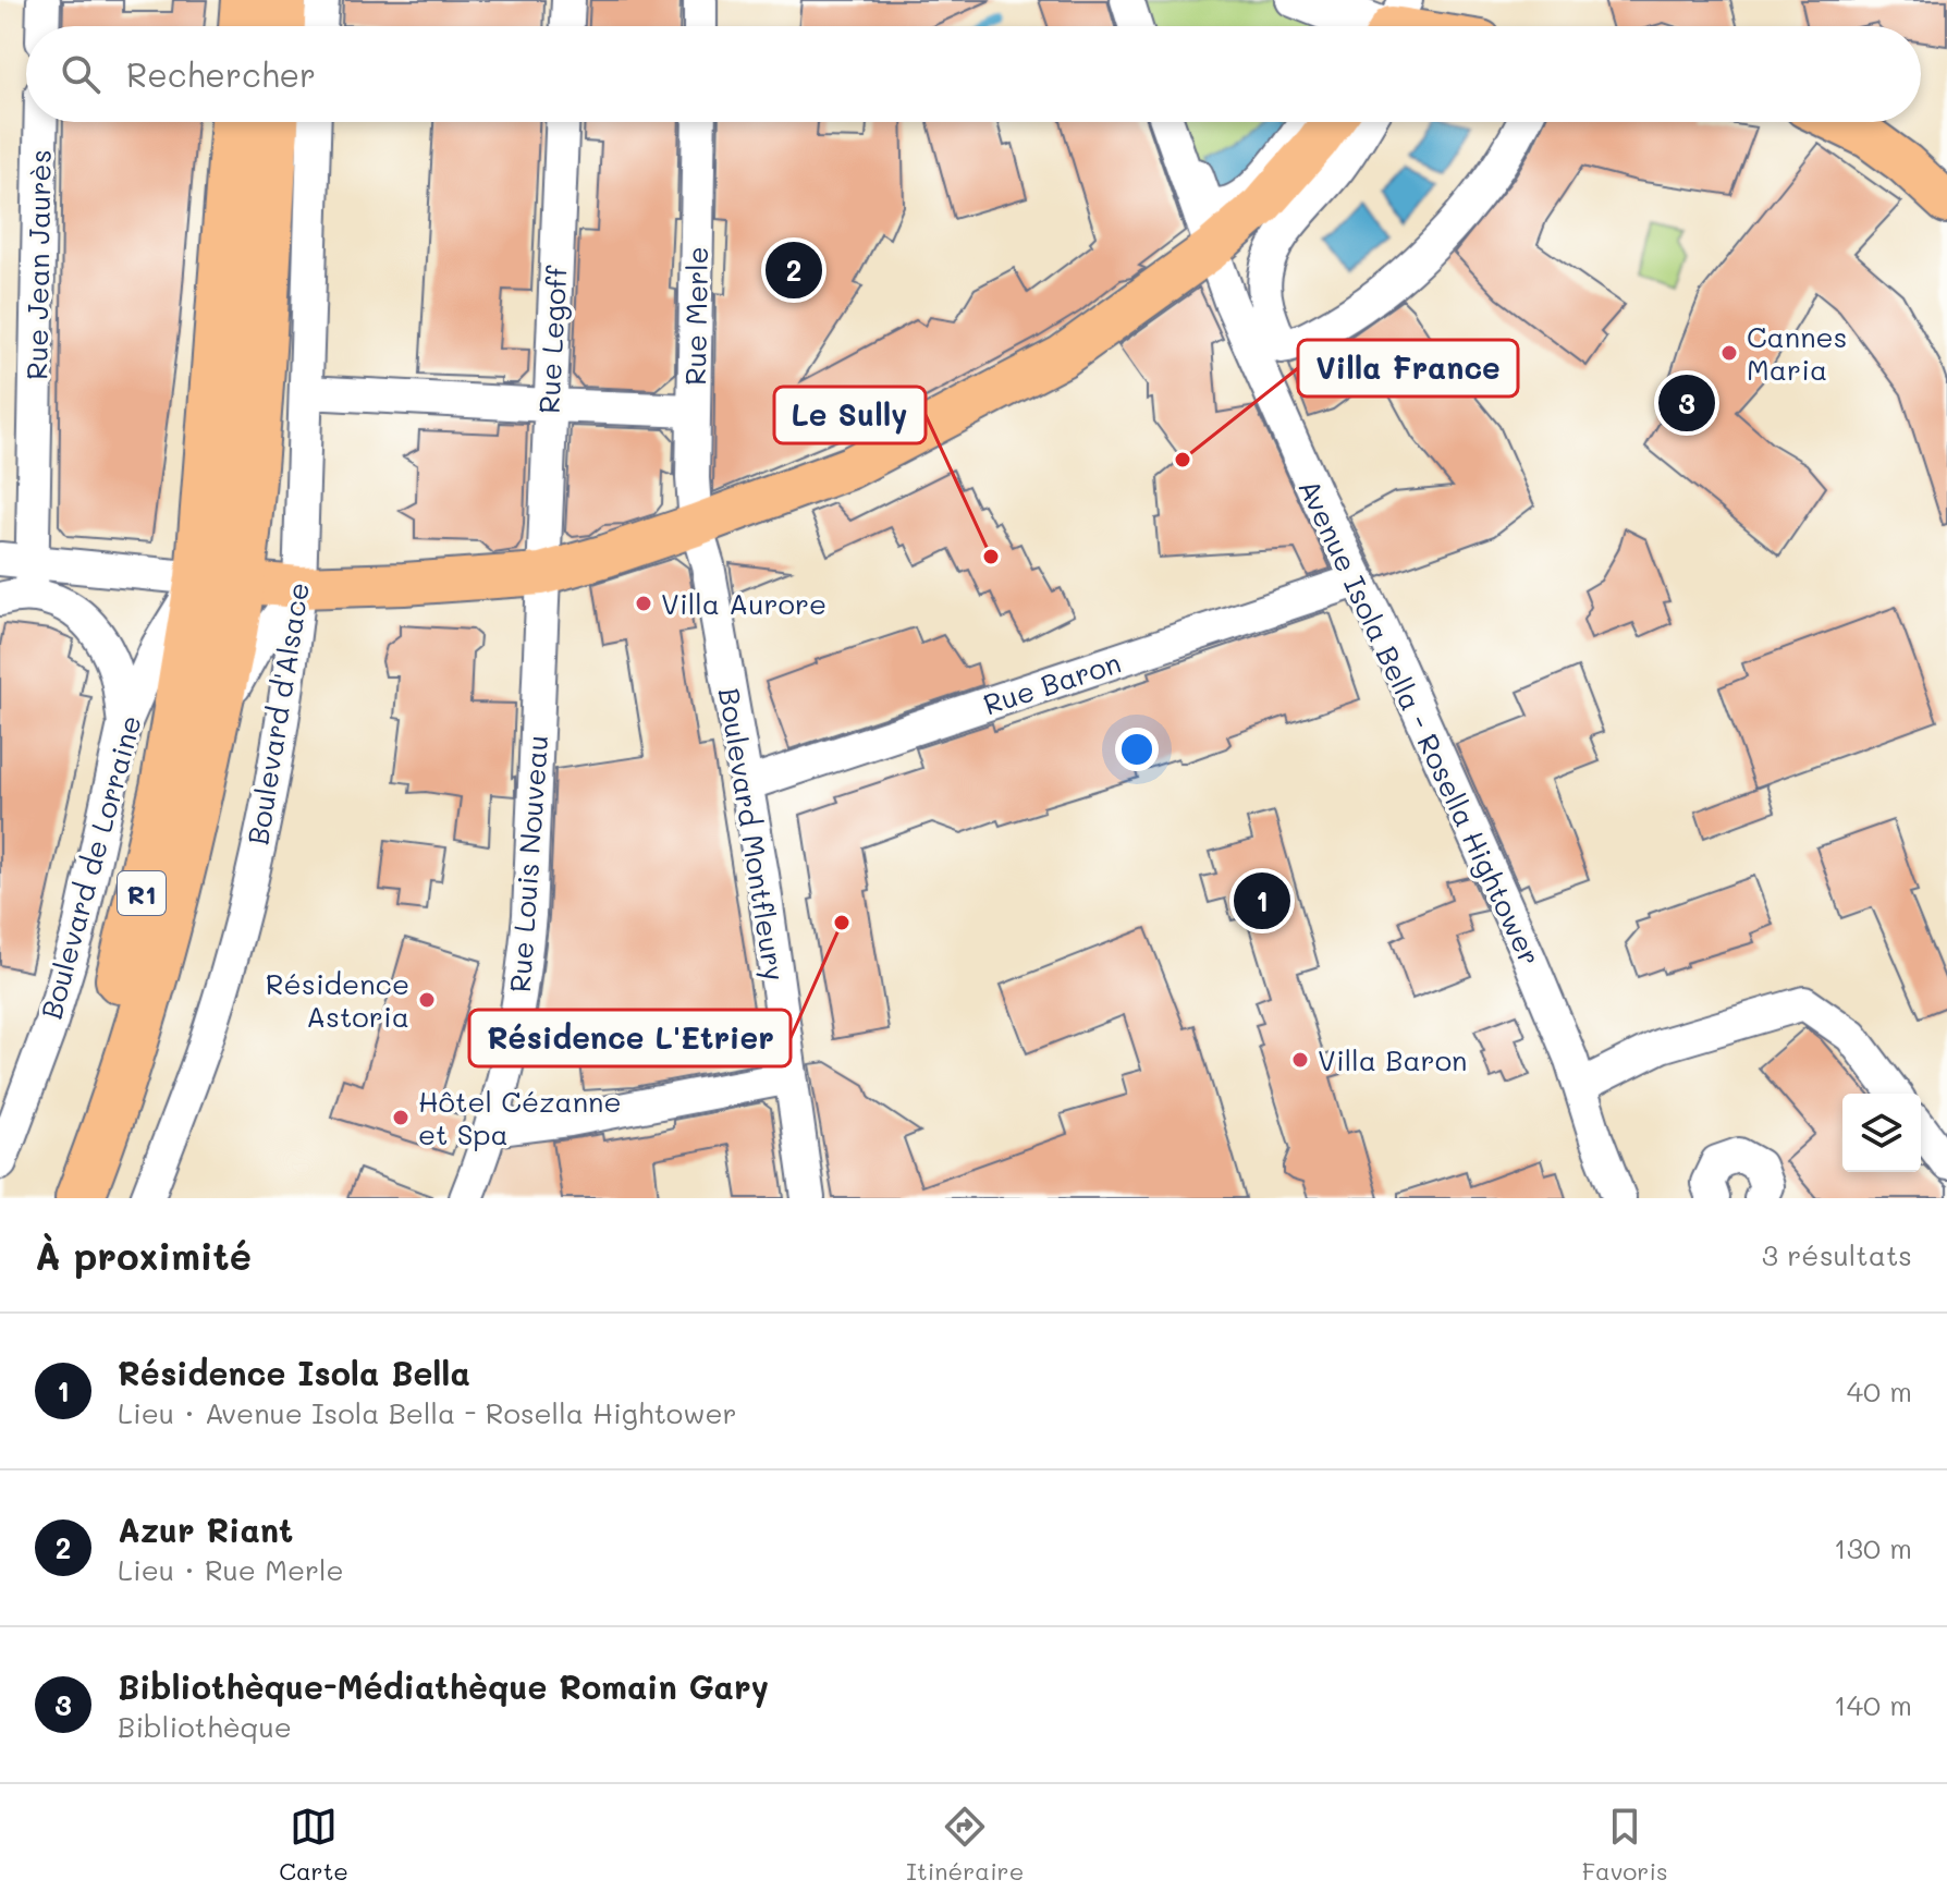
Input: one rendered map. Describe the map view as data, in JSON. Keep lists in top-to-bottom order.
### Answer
{
  "streets": {
    "highway": ["R1"],
    "street": [
      "Rue Jean Jaurès",
      "Rue Merle",
      "Rue Legoff",
      "Rue Baron",
      "Boulevard d'Alsace",
      "Avenue Isola Bella - Rosella Hightower",
      "Boulevard Montfleury",
      "Rue Louis Nouveau",
      "Boulevard de Lorraine"
    ]
  },
  "crossings": [
    ["Rue Merle", "Boulevard Montfleury"],
    ["Rue Legoff", "Rue Louis Nouveau"],
    ["Rue Baron", "Avenue Isola Bella - Rosella Hightower"],
    ["Rue Baron", "Boulevard Montfleury"],
    ["Boulevard de Lorraine", "R1"]
  ],
  "places": [
    "Cannes Maria",
    "Villa France",
    "Le Sully",
    "Villa Aurore",
    "Résidence L'Etrier",
    "Résidence Astoria",
    "Villa Baron",
    "Hôtel Cézanne et Spa"
  ],
  "page": {
    "search": "Rechercher",
    "pins": ["2", "3", "1"],
    "heading": ["À proximité", "3 résultats"],
    "list": [
      {
        "mark": "1",
        "name": "Résidence Isola Bella",
        "note": "Lieu · Avenue Isola Bella - Rosella Hightower",
        "value": "40 m"
      },
      {
        "mark": "2",
        "name": "Azur Riant",
        "note": "Lieu · Rue Merle",
        "value": "130 m"
      },
      {
        "mark": "3",
        "name": "Bibliothèque-Médiathèque Romain Gary",
        "note": "Bibliothèque",
        "value": "140 m"
      }
    ],
    "nav": ["Carte", "Itinéraire", "Favoris"]
  }
}
